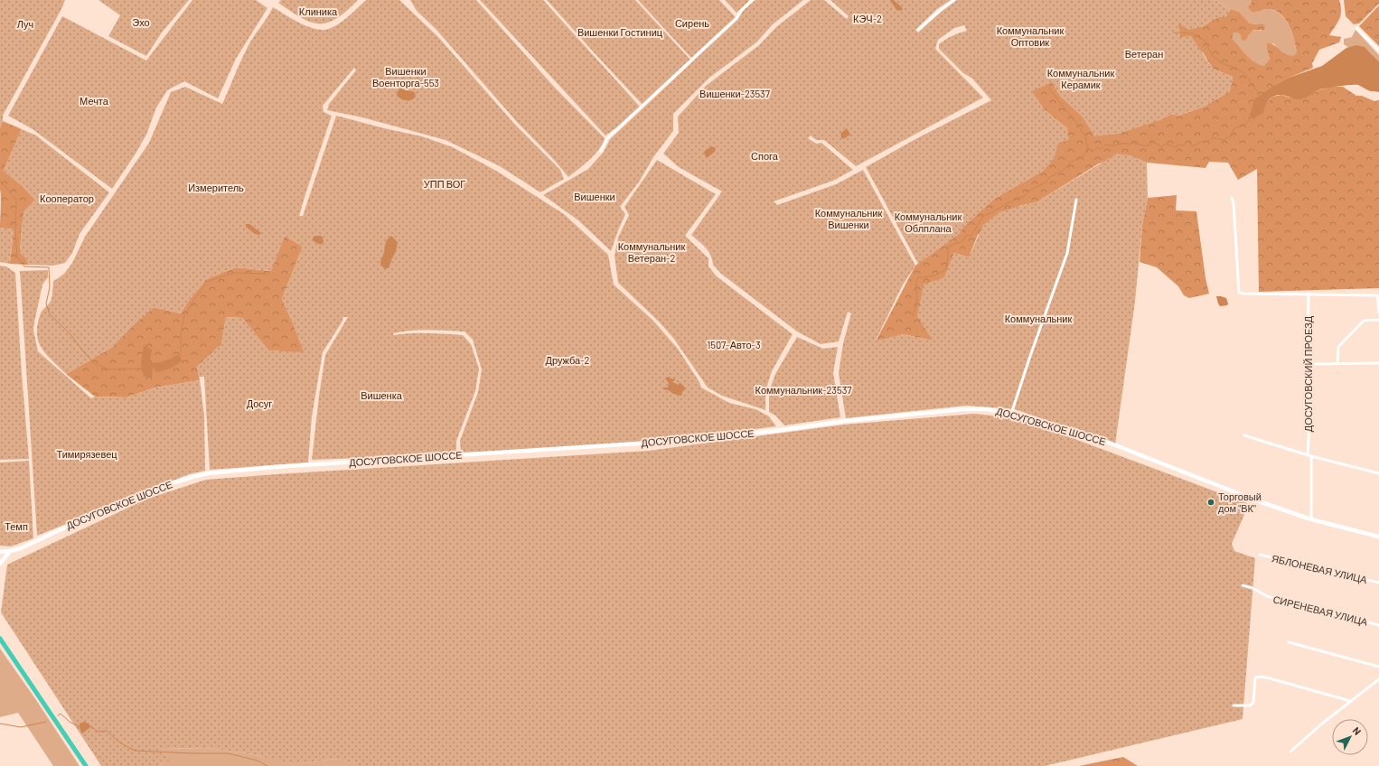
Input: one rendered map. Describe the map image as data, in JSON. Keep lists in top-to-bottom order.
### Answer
{
  "streets": {
    "main road": ["ДОСУГОВСКОЕ ШОССЕ"],
    "street": ["ДОСУГОВСКИЙ ПРОЕЗД", "ЯБЛОНЕВАЯ УЛИЦА", "СИРЕНЕВАЯ УЛИЦА"]
  },
  "crossings": [
    ["ДОСУГОВСКИЙ ПРОЕЗД", "ДОСУГОВСКОЕ ШОССЕ"]
  ],
  "parks": [
    "Клиника",
    "КЭЧ-2",
    "Эхо",
    "Сирень",
    "Луч",
    "Коммунальник Оптовик",
    "Вишенки Гостиниц",
    "Ветеран",
    "Вишенки Военторга-553",
    "Коммунальник Керамик",
    "Вишенки-23537",
    "Мечта",
    "Спога",
    "УПП ВОГ",
    "Измеритель",
    "Вишенки",
    "Кооператор",
    "Коммунальник Вишенки",
    "Коммунальник Облплана",
    "Коммунальник Ветеран-2",
    "Коммунальник",
    "1507-Авто-3",
    "Дружба-2",
    "Коммунальник-23537",
    "Вишенка",
    "Досуг",
    "Тимирязевец",
    "Темп"
  ],
  "places": ["Торговый дом \"ВК\""],
  "north": "top right"
}
